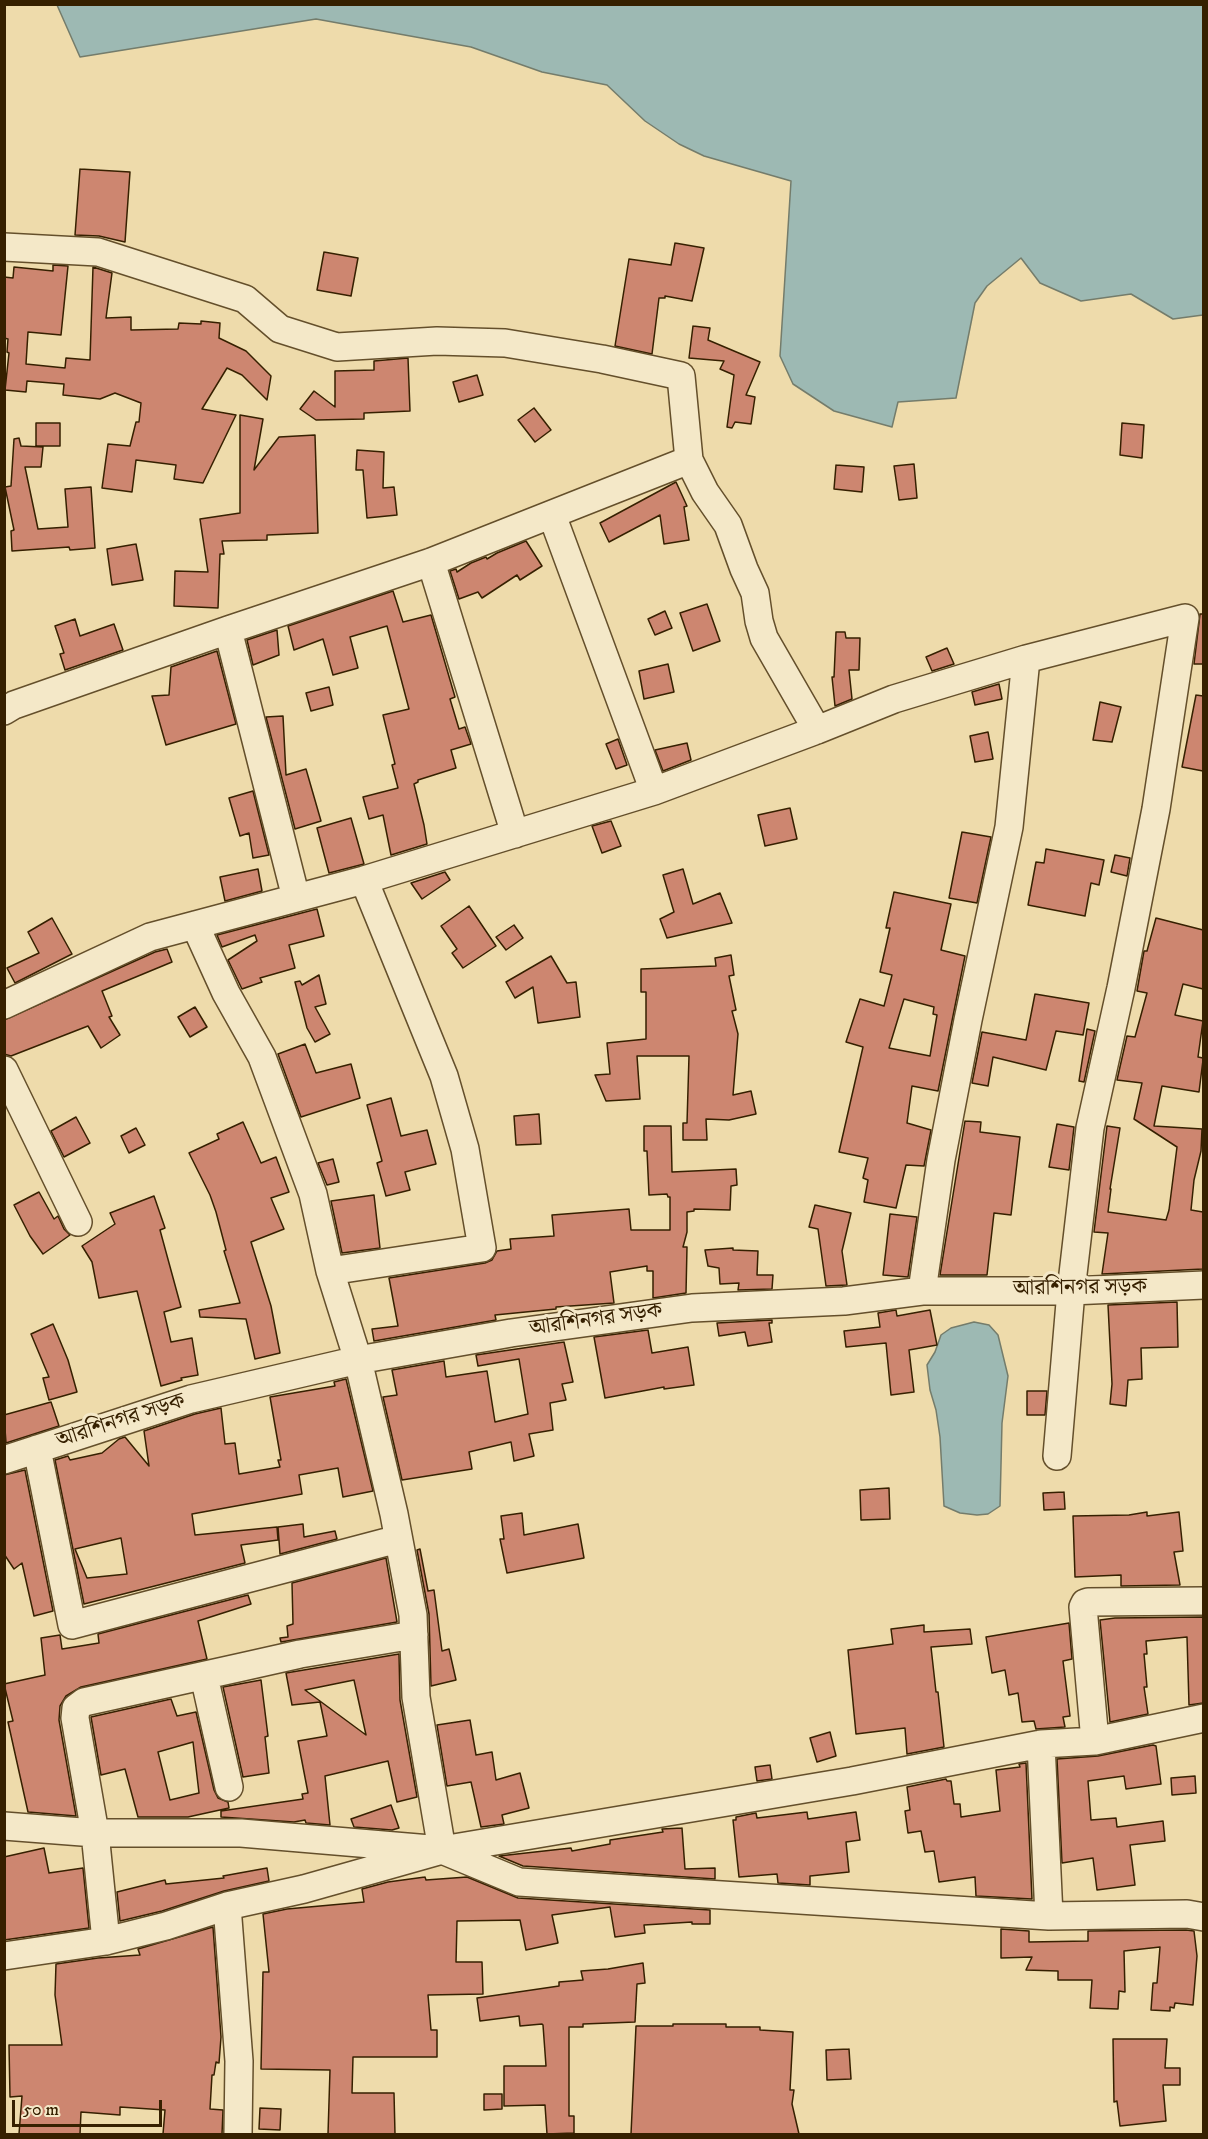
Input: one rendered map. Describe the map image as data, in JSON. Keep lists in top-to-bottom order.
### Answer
{
  "streets": {
    "street": ["আরশিনগর সড়ক"]
  },
  "scale_bar": "50 m"
}
